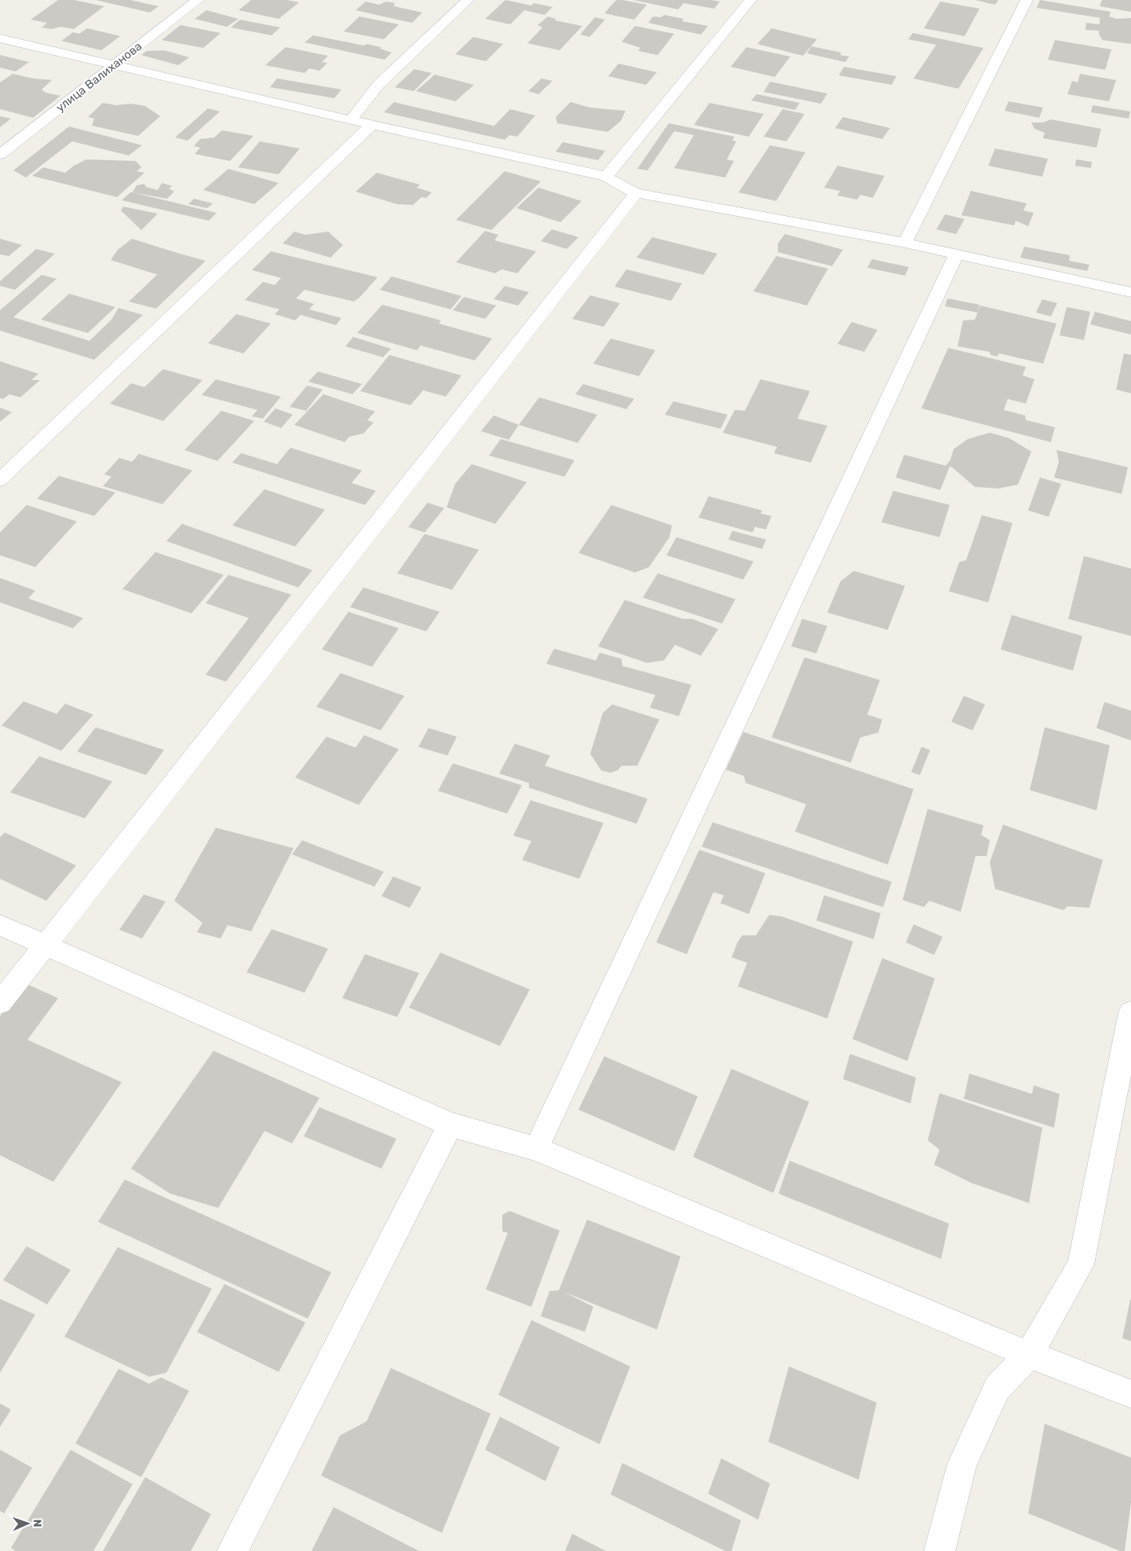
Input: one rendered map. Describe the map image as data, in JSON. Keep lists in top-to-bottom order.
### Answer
{
  "streets": {
    "street": ["улица Валиханова"]
  },
  "north": "right"
}
